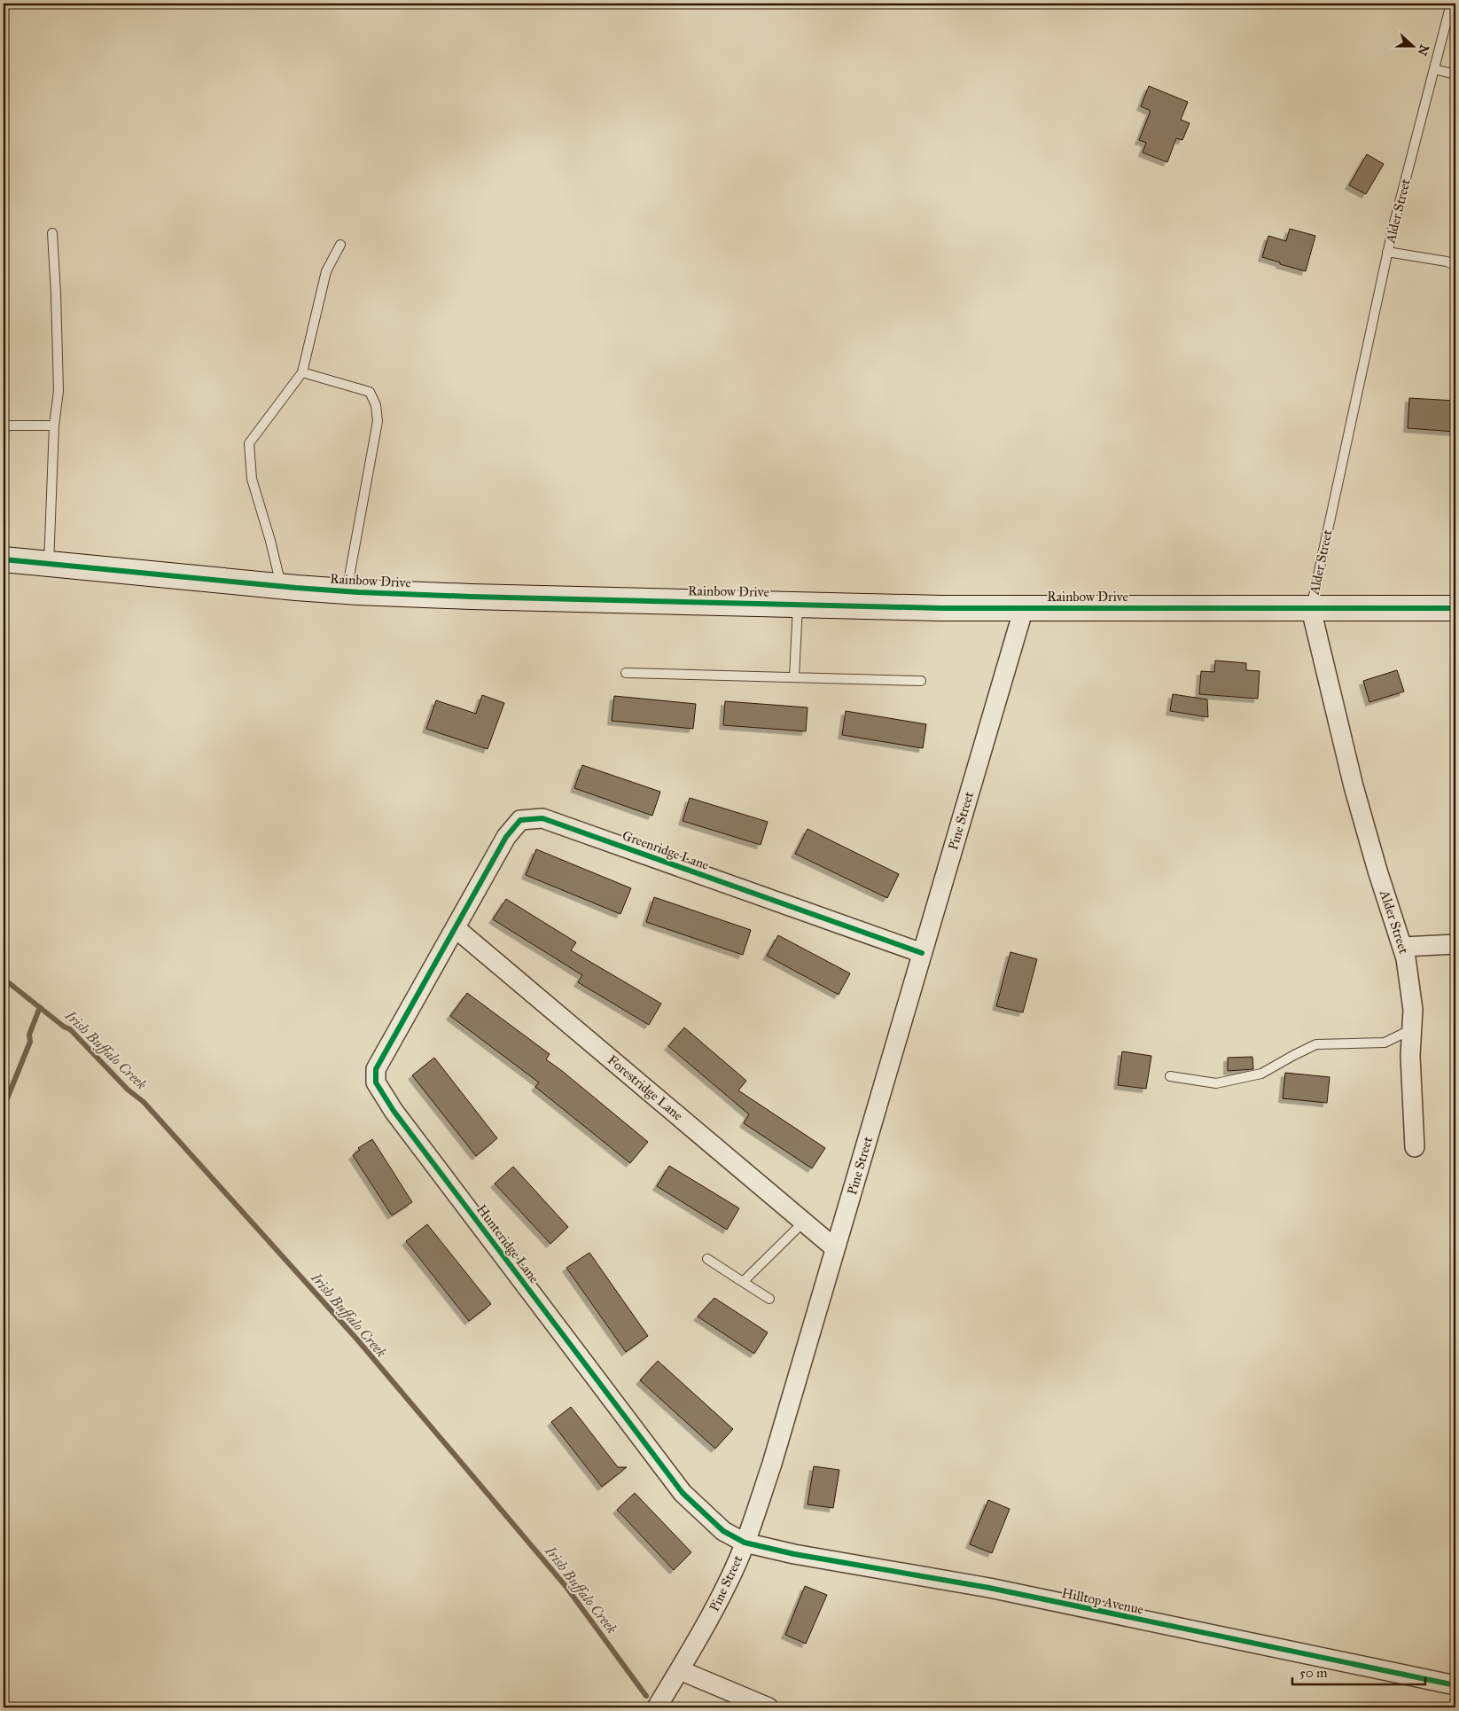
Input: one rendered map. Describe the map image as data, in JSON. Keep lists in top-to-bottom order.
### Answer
{
  "streets": {
    "street": [
      "Alder Street",
      "Rainbow Drive",
      "Pine Street",
      "Greenridge Lane",
      "Forestridge Lane",
      "Hunteridge Lane",
      "Hilltop Avenue"
    ]
  },
  "crossings": [
    ["Alder Street", "Rainbow Drive"],
    ["Rainbow Drive", "Pine Street"],
    ["Pine Street", "Greenridge Lane"],
    ["Pine Street", "Forestridge Lane"],
    ["Pine Street", "Hunteridge Lane"],
    ["Pine Street", "Hilltop Avenue"],
    ["Greenridge Lane", "Forestridge Lane"],
    ["Greenridge Lane", "Hunteridge Lane"],
    ["Forestridge Lane", "Hunteridge Lane"],
    ["Hunteridge Lane", "Hilltop Avenue"]
  ],
  "water": ["Irish Buffalo Creek"],
  "scale_bar": "50 m",
  "north": "right"
}
